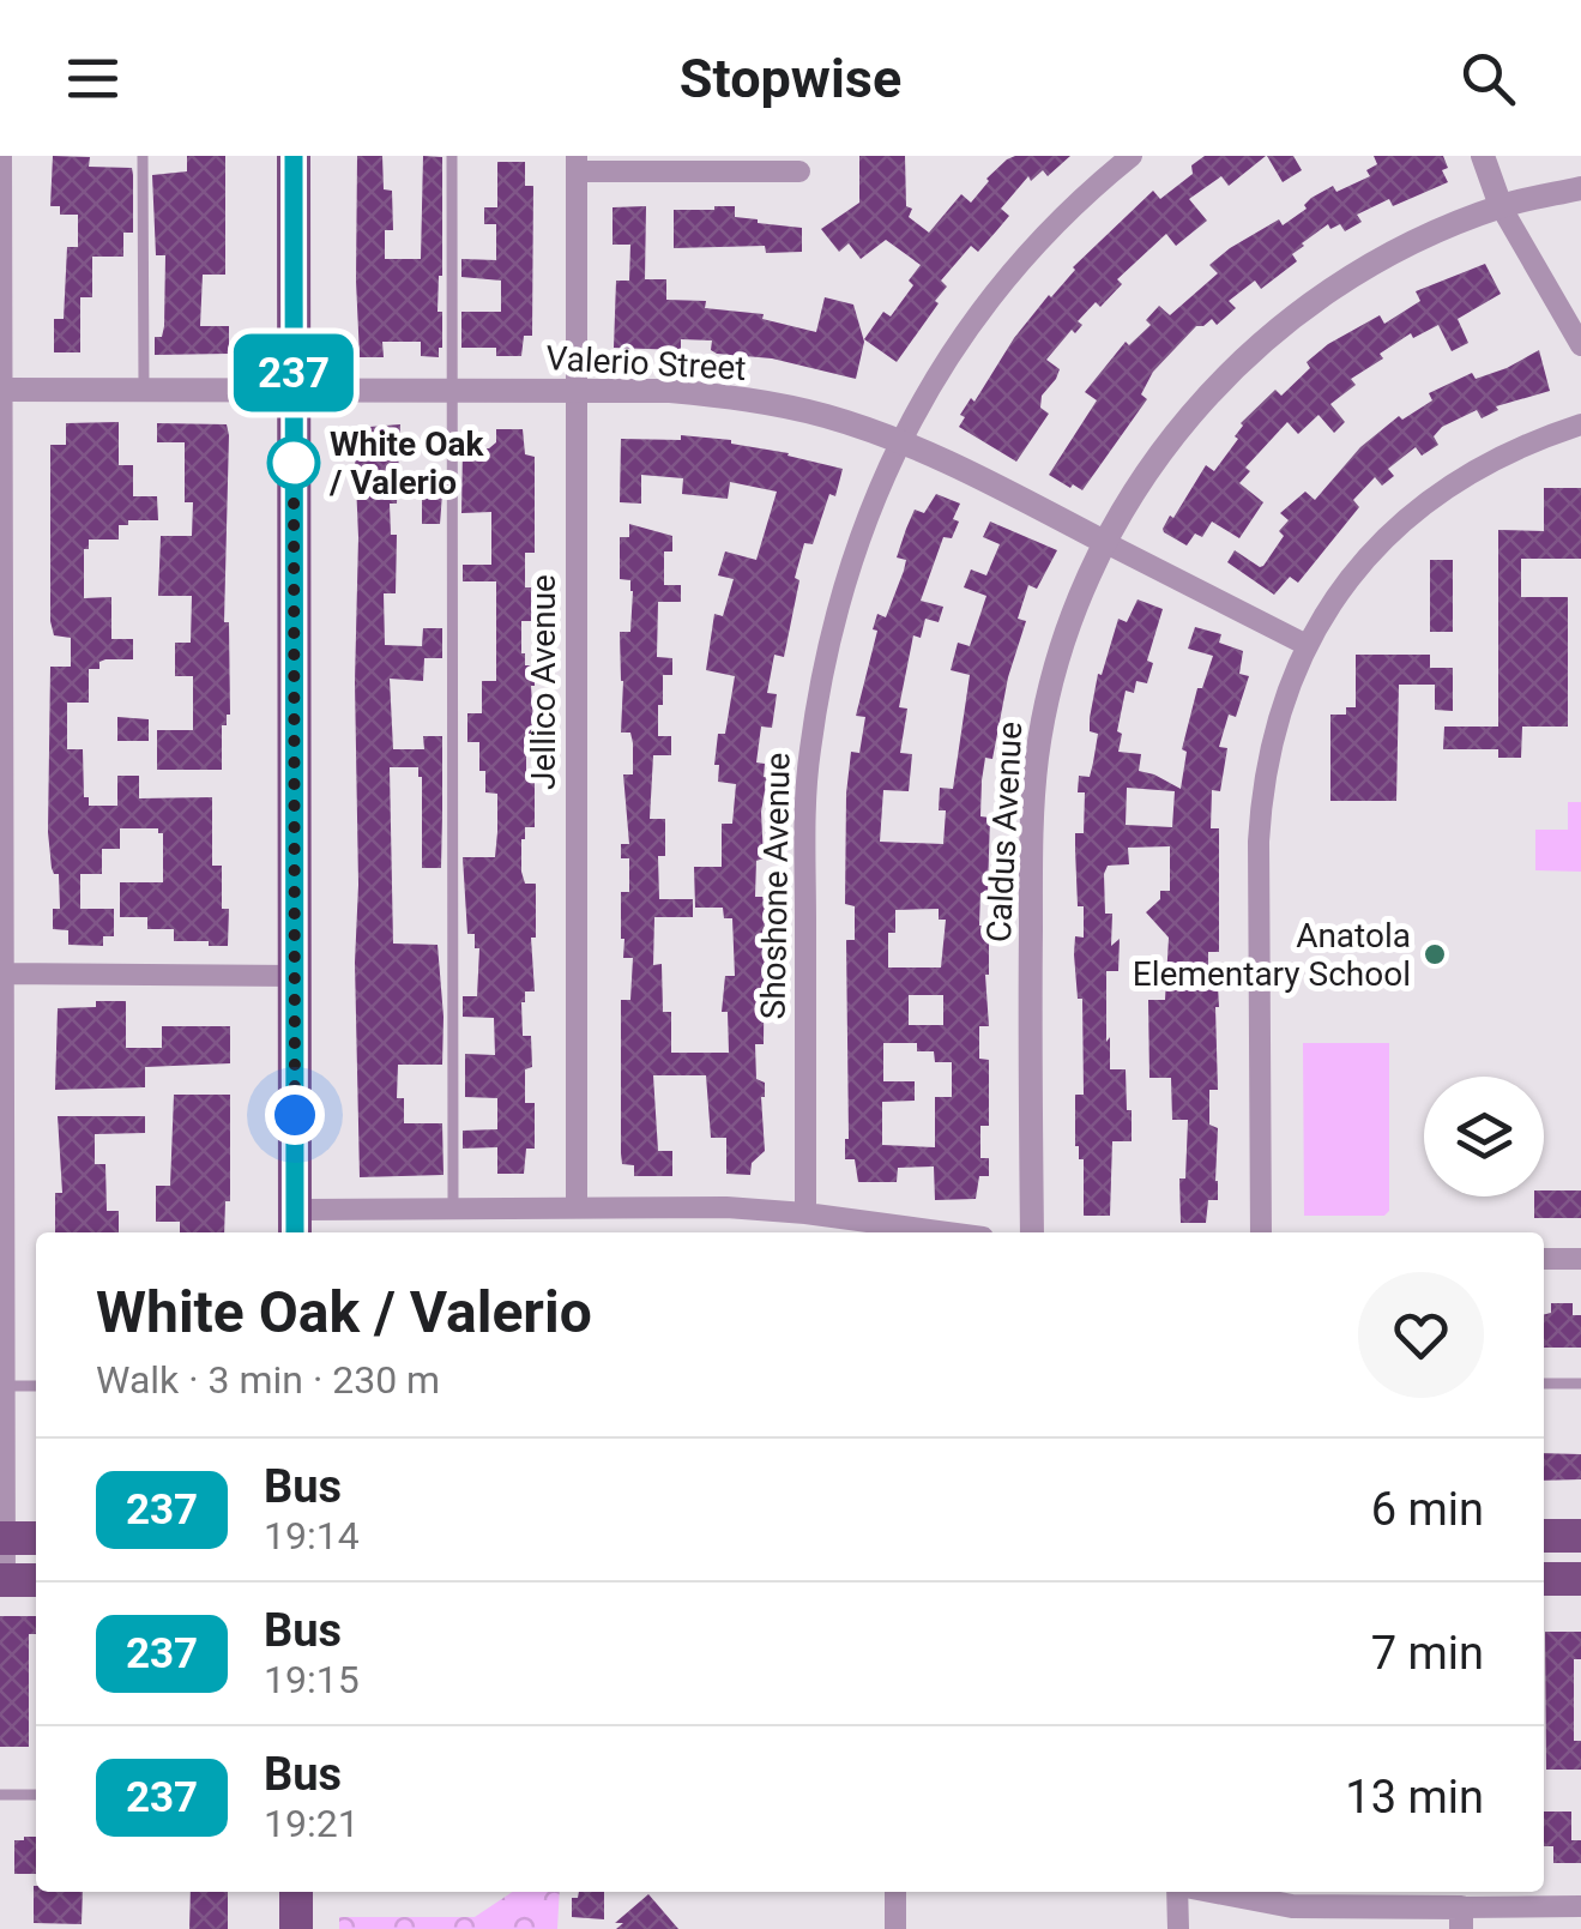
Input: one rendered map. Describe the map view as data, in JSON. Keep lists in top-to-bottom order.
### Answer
{
  "streets": {
    "street": [
      "Valerio Street",
      "Jellico Avenue",
      "Caldus Avenue",
      "Shoshone Avenue"
    ]
  },
  "crossings": [
    ["Valerio Street", "Jellico Avenue"],
    ["Valerio Street", "Caldus Avenue"],
    ["Valerio Street", "Shoshone Avenue"]
  ],
  "places": ["White Oak / Valerio", "Anatola Elementary School"],
  "lines": ["bus line 237"],
  "page": {
    "header": "Stopwise",
    "on_map": "237",
    "heading": ["White Oak / Valerio", "Walk · 3 min · 230 m"],
    "list": [
      {
        "mark": "237",
        "name": "Bus",
        "note": "19:14",
        "value": "6 min"
      },
      {
        "mark": "237",
        "name": "Bus",
        "note": "19:15",
        "value": "7 min"
      },
      {
        "mark": "237",
        "name": "Bus",
        "note": "19:21",
        "value": "13 min"
      }
    ]
  }
}
